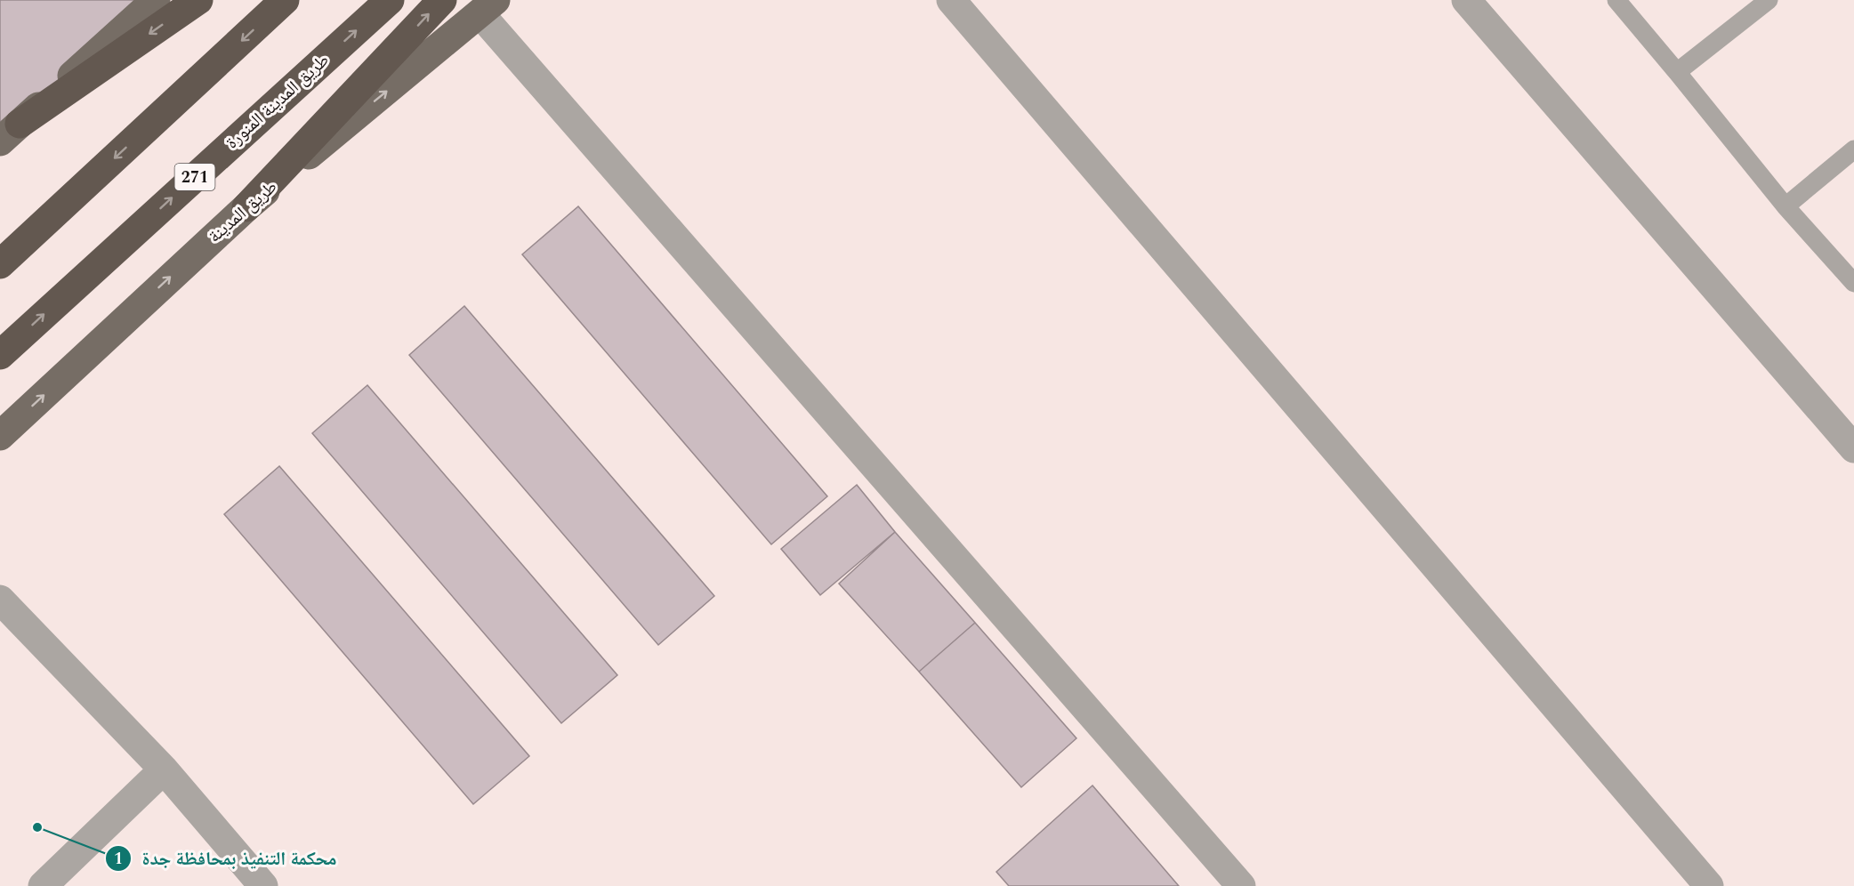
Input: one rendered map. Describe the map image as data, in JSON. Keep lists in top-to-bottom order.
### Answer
{
  "streets": {
    "highway": ["طريق المدينة المنورة", "271"],
    "main road": ["طريق المدينة"]
  },
  "one_way": ["طريق المدينة"],
  "places": ["محكمة التنفيذ بمحافظة جدة"]
}
